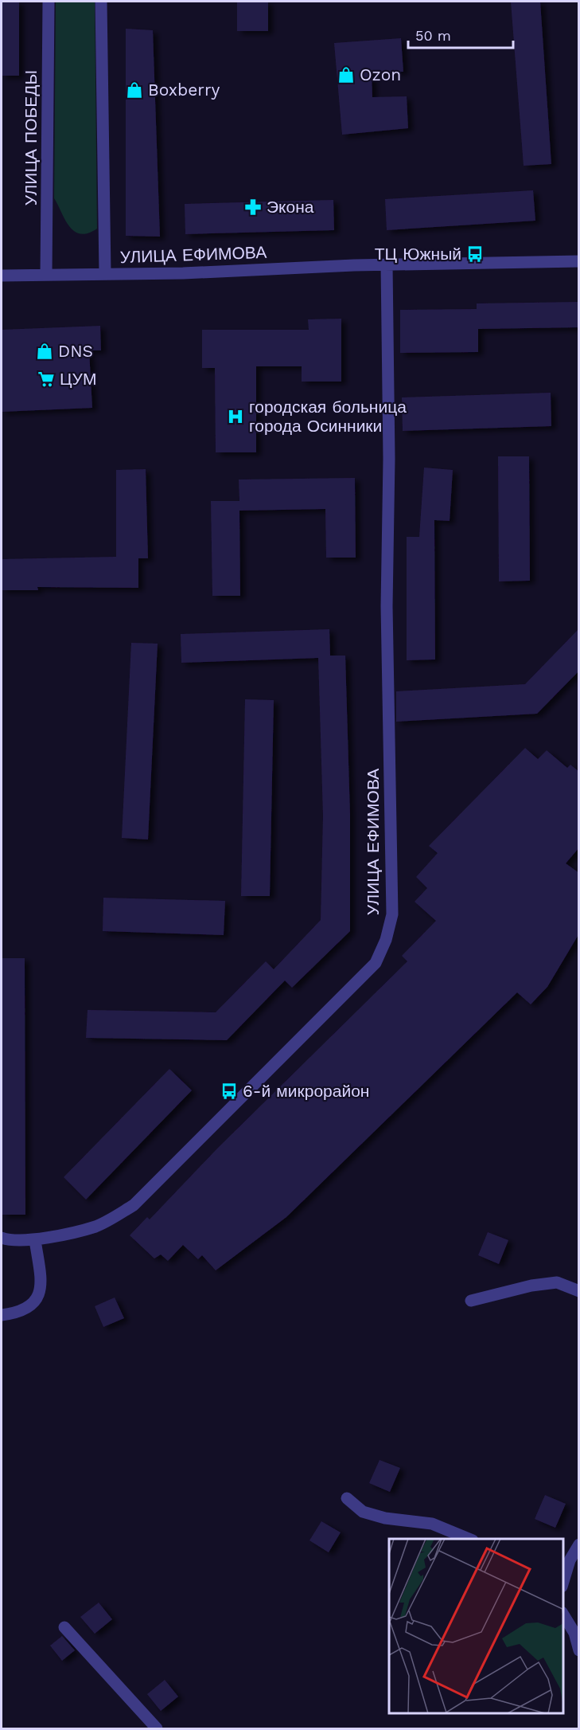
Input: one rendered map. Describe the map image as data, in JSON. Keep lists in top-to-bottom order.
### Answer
{
  "streets": {
    "street": ["УЛИЦА ПОБЕДЫ", "УЛИЦА ЕФИМОВА"]
  },
  "crossings": [
    ["УЛИЦА ПОБЕДЫ", "УЛИЦА ЕФИМОВА"]
  ],
  "places": {
    "shop": ["Ozon", "Boxberry", "DNS"],
    "pharmacy": ["Экона"],
    "bus stop": ["ТЦ Южный", "6-й микрорайон"],
    "supermarket": ["ЦУМ"],
    "hospital": ["городская больница города Осинники"]
  },
  "scale_bar": "50 m"
}
